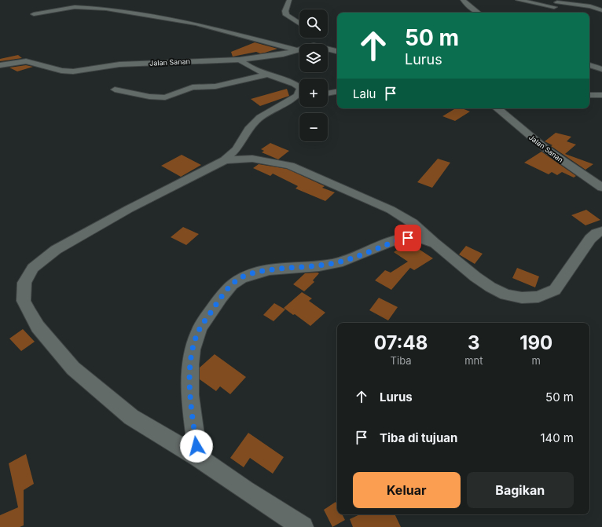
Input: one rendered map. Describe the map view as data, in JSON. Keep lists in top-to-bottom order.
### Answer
{
  "streets": {
    "street": ["Jalan Sanan"]
  },
  "page": {
    "map_buttons": ["+", "−"],
    "turn": ["50 m", "Lurus"],
    "then": "Lalu",
    "eta": [
      "07:48",
      "Tiba",
      "3",
      "mnt",
      "190",
      "m"
    ],
    "list": [
      {
        "name": "Lurus",
        "value": "50 m"
      },
      {
        "name": "Tiba di tujuan",
        "value": "140 m"
      }
    ],
    "buttons": ["Keluar", "Bagikan"]
  }
}
